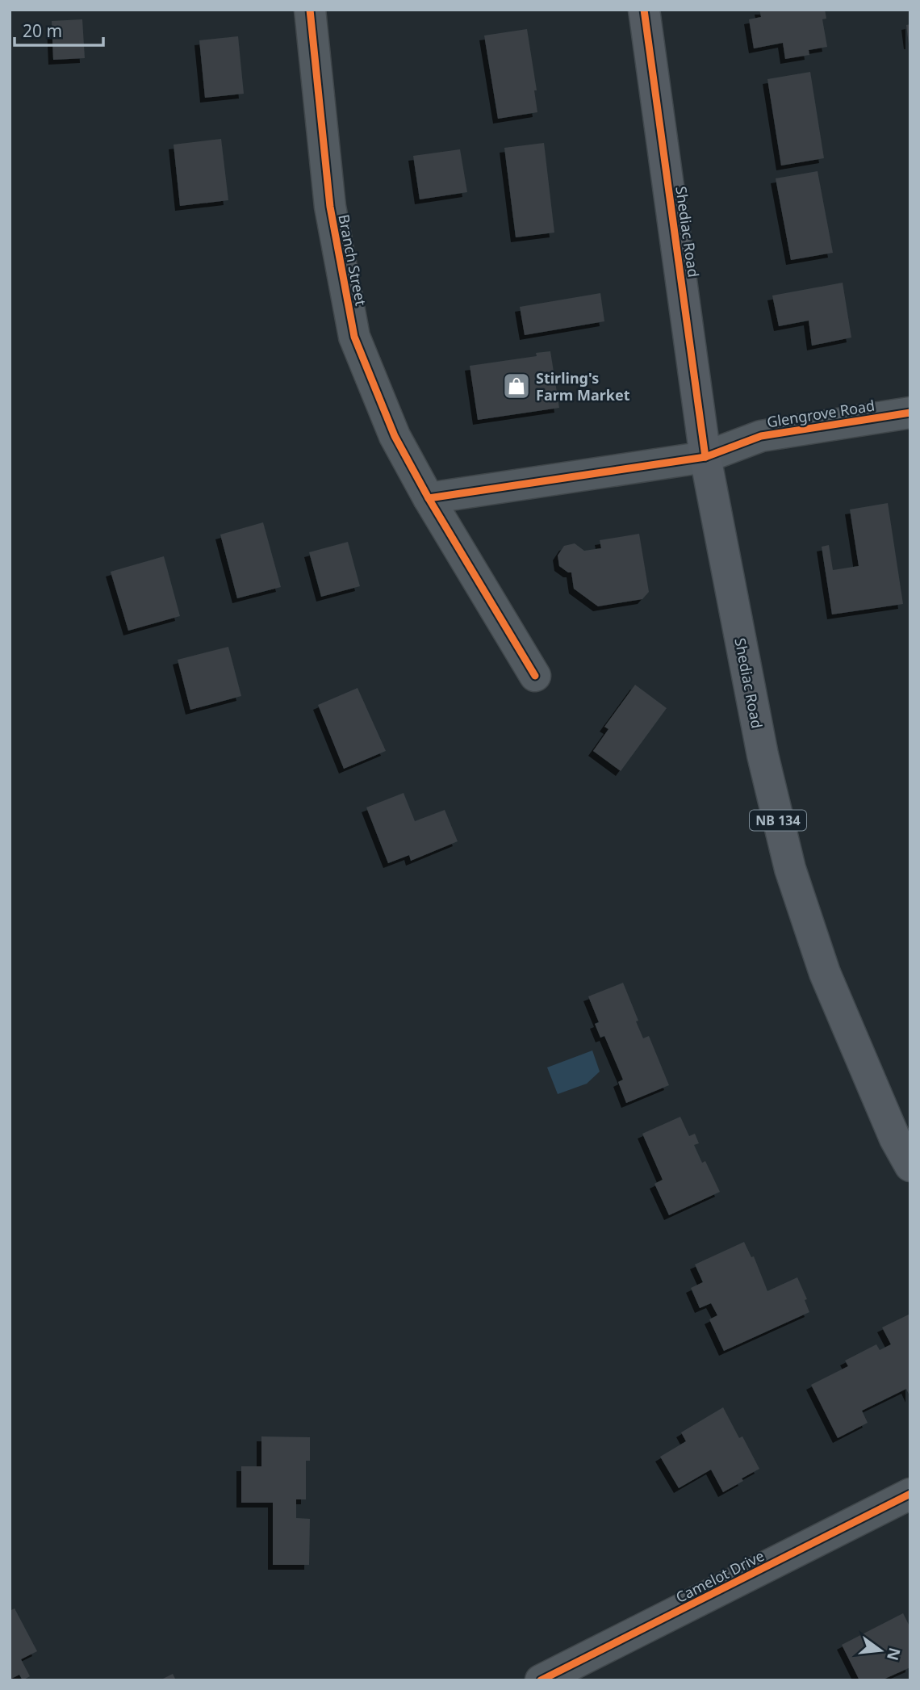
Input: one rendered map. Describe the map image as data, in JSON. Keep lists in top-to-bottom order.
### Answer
{
  "streets": {
    "main road": ["Shediac Road", "NB 134"],
    "street": ["Branch Street", "Glengrove Road", "Camelot Drive"]
  },
  "crossings": [
    ["Shediac Road", "Glengrove Road"]
  ],
  "places": {
    "shop": ["Stirling's Farm Market"]
  },
  "scale_bar": "20 m",
  "north": "right"
}
